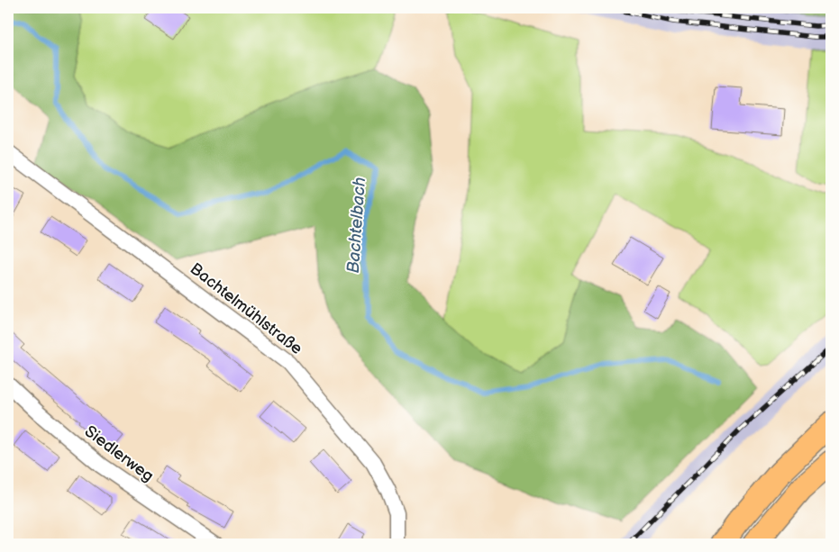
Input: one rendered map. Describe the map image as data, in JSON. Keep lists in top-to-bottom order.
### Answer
{
  "streets": {
    "street": ["Bachtelmühlstraße", "Siedlerweg"]
  },
  "water": ["Bachtelbach"]
}
